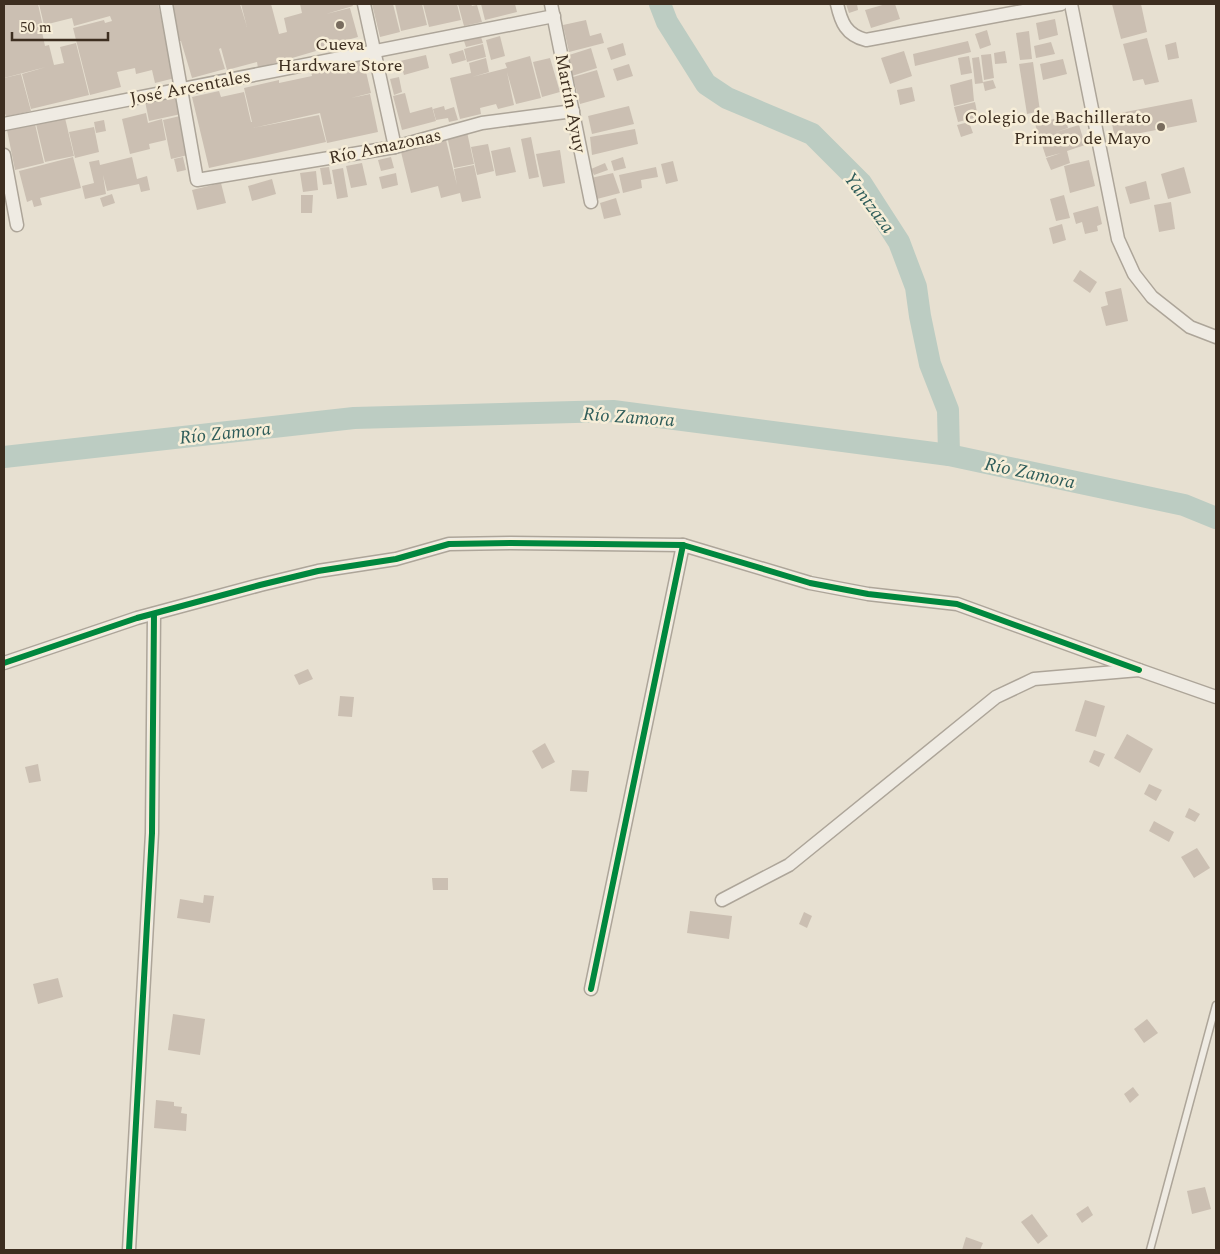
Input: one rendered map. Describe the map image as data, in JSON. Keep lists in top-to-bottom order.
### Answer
{
  "streets": {
    "street": ["José Arcentales", "Martín Ayuy", "Río Amazonas"]
  },
  "crossings": [
    ["José Arcentales", "Martín Ayuy"],
    ["José Arcentales", "Río Amazonas"],
    ["Martín Ayuy", "Río Amazonas"]
  ],
  "water": ["Yantzaza", "Río Zamora"],
  "places": ["Cueva Hardware Store", "Colegio de Bachillerato Primero de Mayo"],
  "scale_bar": "50 m"
}
